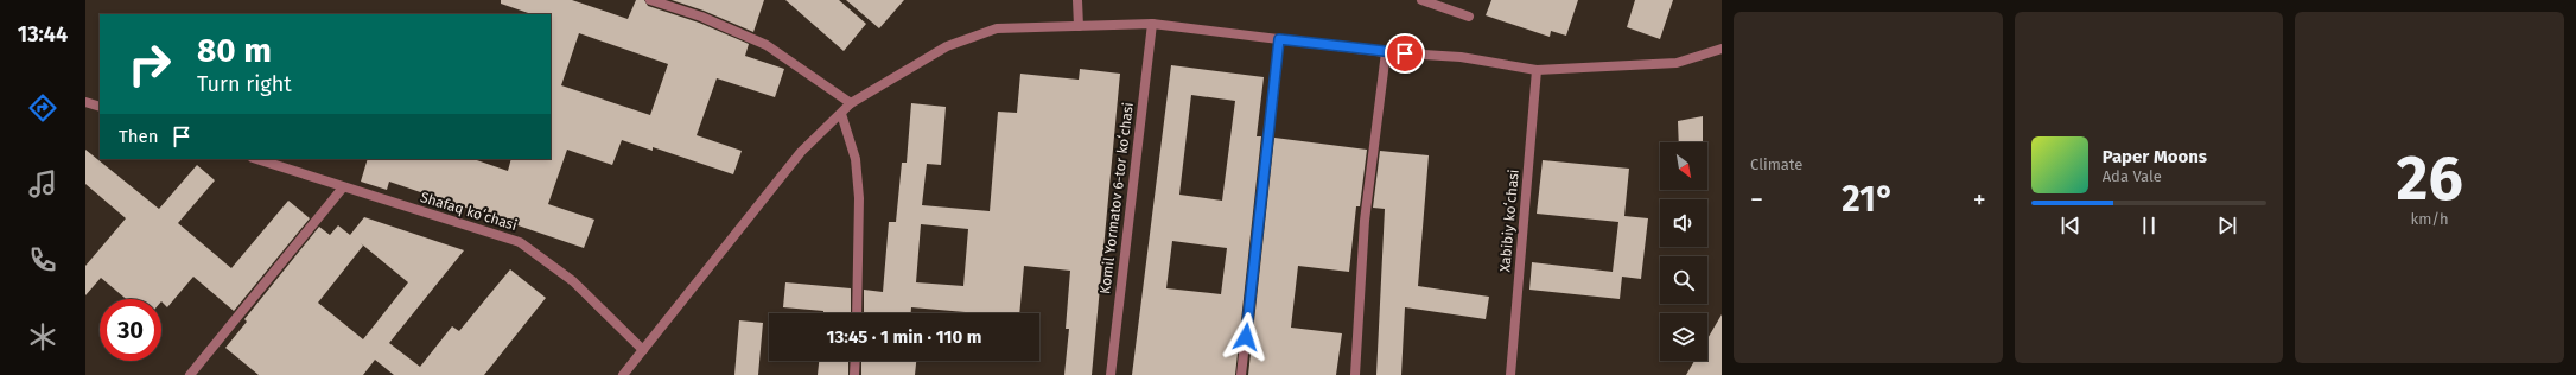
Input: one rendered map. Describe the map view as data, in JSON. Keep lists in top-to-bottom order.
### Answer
{
  "streets": {
    "street": ["Komil Yormatov 6-tor koʻchasi", "Shafaq koʻchasi", "Xabibiy koʻchasi"]
  },
  "north": "bottom right",
  "page": {
    "tabs": "13:44",
    "tile": [
      "Climate",
      ["26", "km/h"]
    ],
    "turn": ["80 m", "Turn right"],
    "then": "Then",
    "song": ["Paper Moons", "Ada Vale"],
    "heat": ["−", "21°", "+"],
    "limit": "30",
    "trip": "13:45 · 1 min · 110 m"
  }
}
